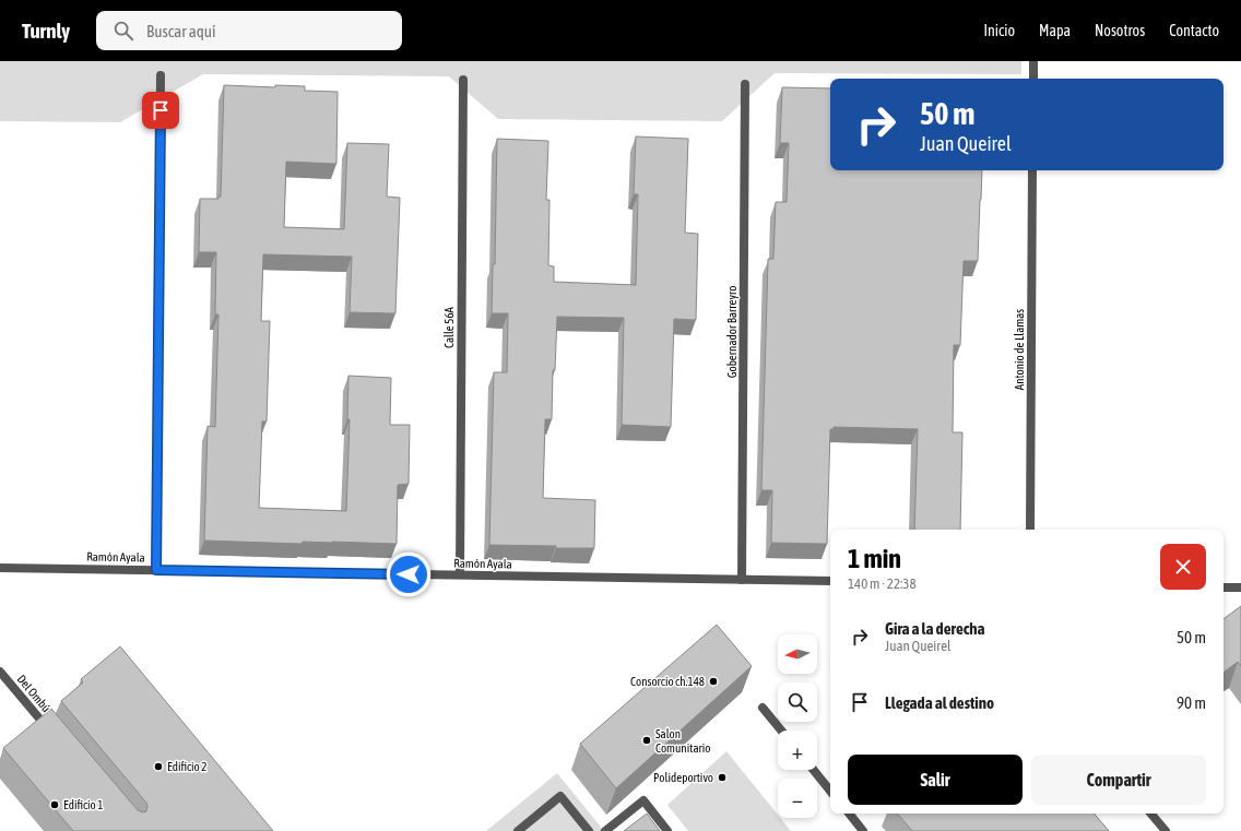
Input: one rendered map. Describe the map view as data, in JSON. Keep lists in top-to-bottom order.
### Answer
{
  "streets": {
    "street": [
      "Calle 56A",
      "Gobernador Barreyro",
      "Antonio de Llamas",
      "Ramón Ayala",
      "Del Ombú"
    ]
  },
  "crossings": [
    ["Calle 56A", "Ramón Ayala"],
    ["Gobernador Barreyro", "Ramón Ayala"]
  ],
  "places": [
    "Consorcio ch.148",
    "Salon Comunitario",
    "Edificio 2",
    "Polideportivo",
    "Edificio 1"
  ],
  "north": "left",
  "page": {
    "header": "Turnly",
    "search": "Buscar aquí",
    "nav": [
      "Inicio",
      "Mapa",
      "Nosotros",
      "Contacto"
    ],
    "turn": ["50 m", "Juan Queirel"],
    "heading": ["1 min", "140 m · 22:38"],
    "list": [
      {
        "name": "Gira a la derecha",
        "note": "Juan Queirel",
        "value": "50 m"
      },
      {
        "name": "Llegada al destino",
        "value": "90 m"
      }
    ],
    "map_buttons": ["+", "−"],
    "buttons": ["Salir", "Compartir"]
  }
}
